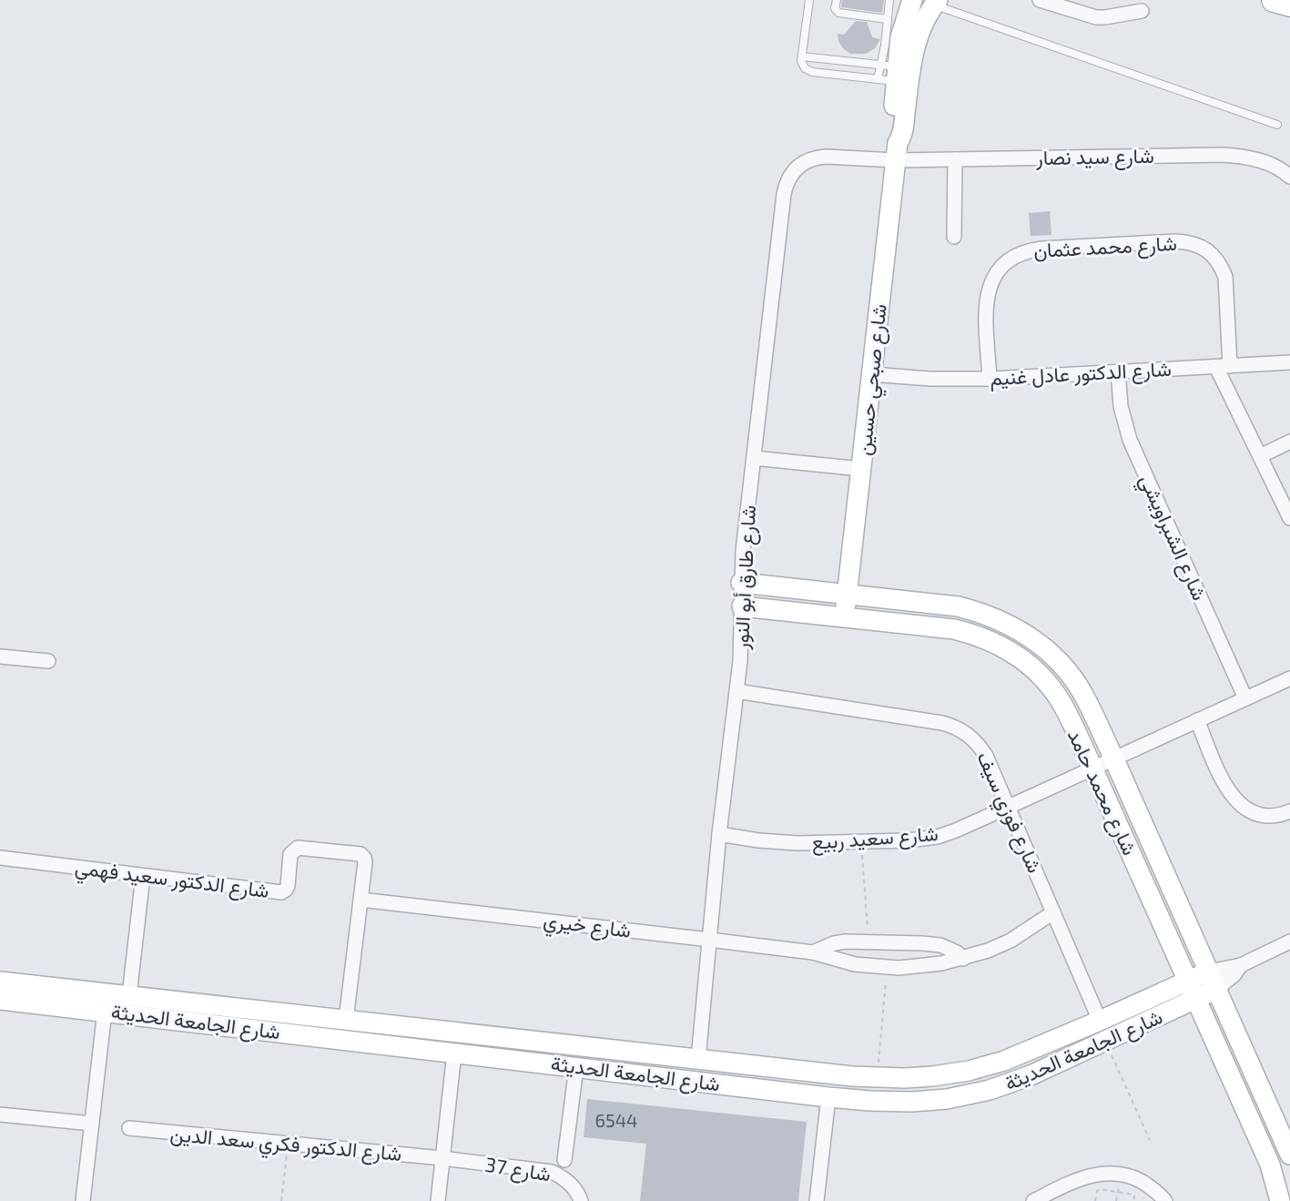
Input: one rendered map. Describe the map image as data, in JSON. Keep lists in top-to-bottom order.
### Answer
{
  "streets": {
    "street": [
      "شارع سيد نصار",
      "شارع محمد عثمان",
      "شارع الدكتور عادل غنيم",
      "شارع صبحي حسين",
      "شارع الشبراويشي",
      "شارع طارق أبو النور",
      "شارع محمد حامد",
      "شارع فوزي سيف",
      "شارع سعيد ربيع",
      "شارع الدكتور سعيد فهمي",
      "شارع خيري",
      "شارع الجامعة الحديثة",
      "شارع الدكتور فكري سعد الدين",
      "شارع 37"
    ]
  },
  "crossings": [
    ["شارع سيد نصار", "شارع صبحي حسين"],
    ["شارع سيد نصار", "شارع طارق أبو النور"],
    ["شارع محمد عثمان", "شارع الدكتور عادل غنيم"],
    ["شارع الدكتور عادل غنيم", "شارع صبحي حسين"],
    ["شارع الدكتور عادل غنيم", "شارع الشبراويشي"],
    ["شارع صبحي حسين", "شارع طارق أبو النور"],
    ["شارع صبحي حسين", "شارع محمد حامد"],
    ["شارع الشبراويشي", "شارع سعيد ربيع"],
    ["شارع طارق أبو النور", "شارع محمد حامد"],
    ["شارع طارق أبو النور", "شارع فوزي سيف"],
    ["شارع طارق أبو النور", "شارع سعيد ربيع"],
    ["شارع طارق أبو النور", "شارع خيري"],
    ["شارع طارق أبو النور", "شارع الجامعة الحديثة"],
    ["شارع محمد حامد", "شارع سعيد ربيع"],
    ["شارع محمد حامد", "شارع الجامعة الحديثة"],
    ["شارع فوزي سيف", "شارع سعيد ربيع"],
    ["شارع فوزي سيف", "شارع خيري"],
    ["شارع فوزي سيف", "شارع الجامعة الحديثة"],
    ["شارع الدكتور سعيد فهمي", "شارع خيري"],
    ["شارع الدكتور فكري سعد الدين", "شارع 37"]
  ],
  "house_numbers": ["6544"]
}
